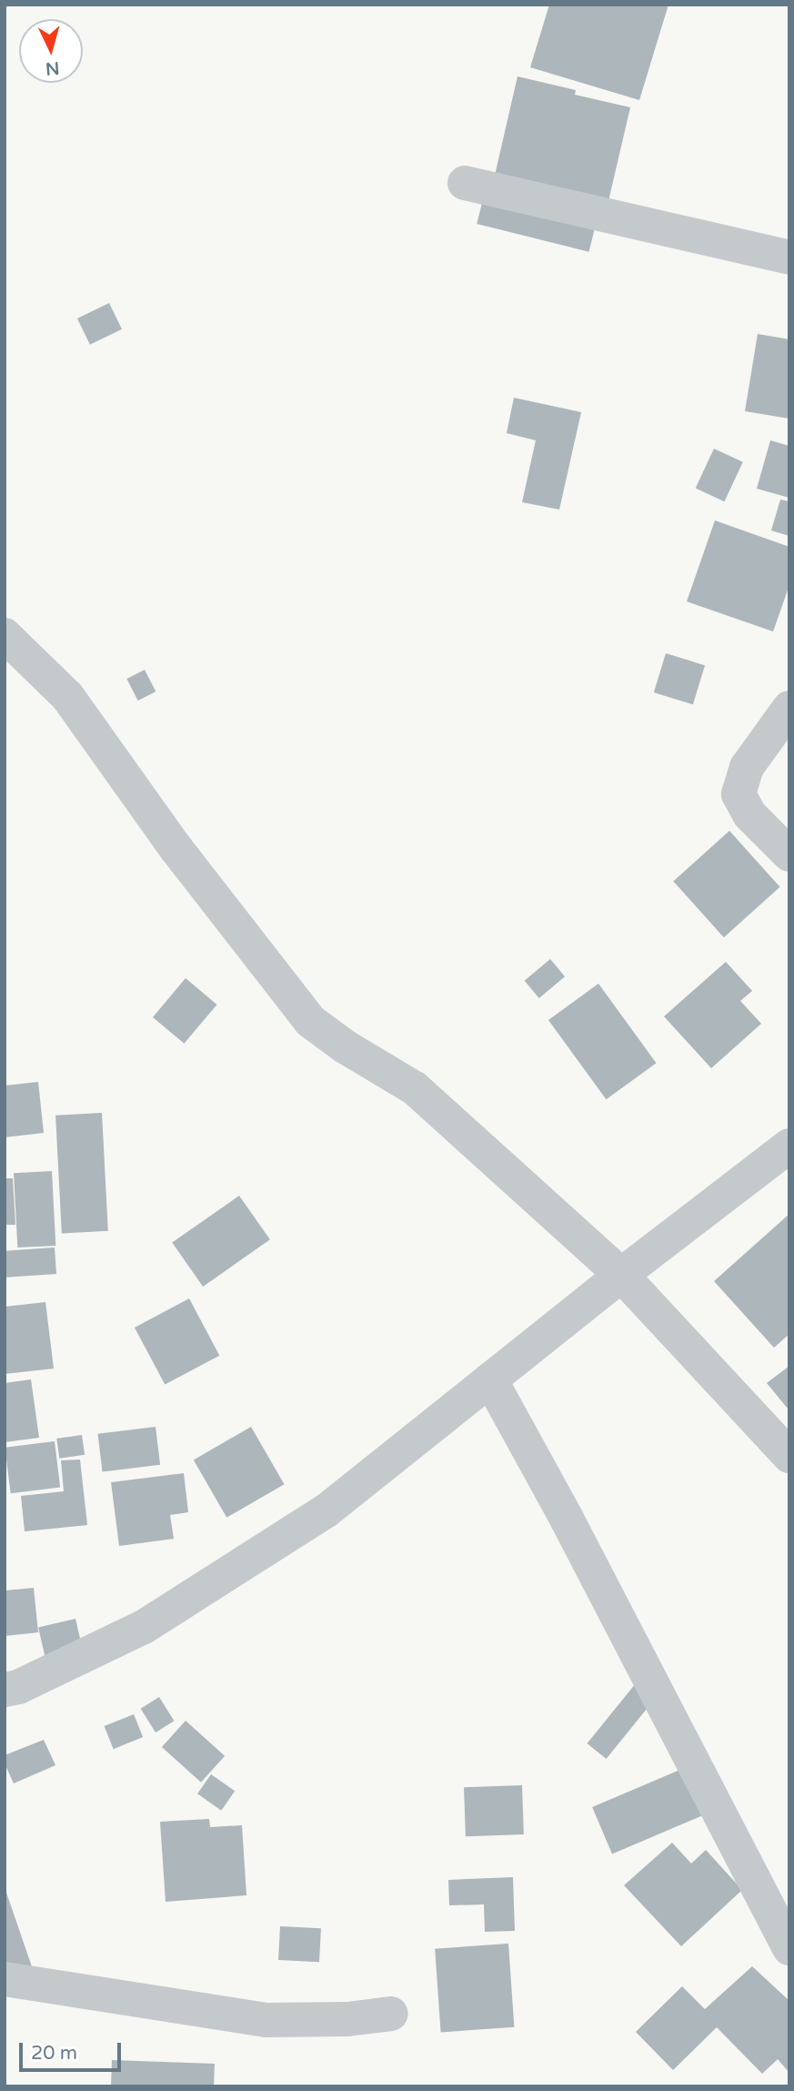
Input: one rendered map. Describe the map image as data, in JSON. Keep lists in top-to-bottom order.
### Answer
{
  "scale_bar": "20 m",
  "north": "bottom"
}
